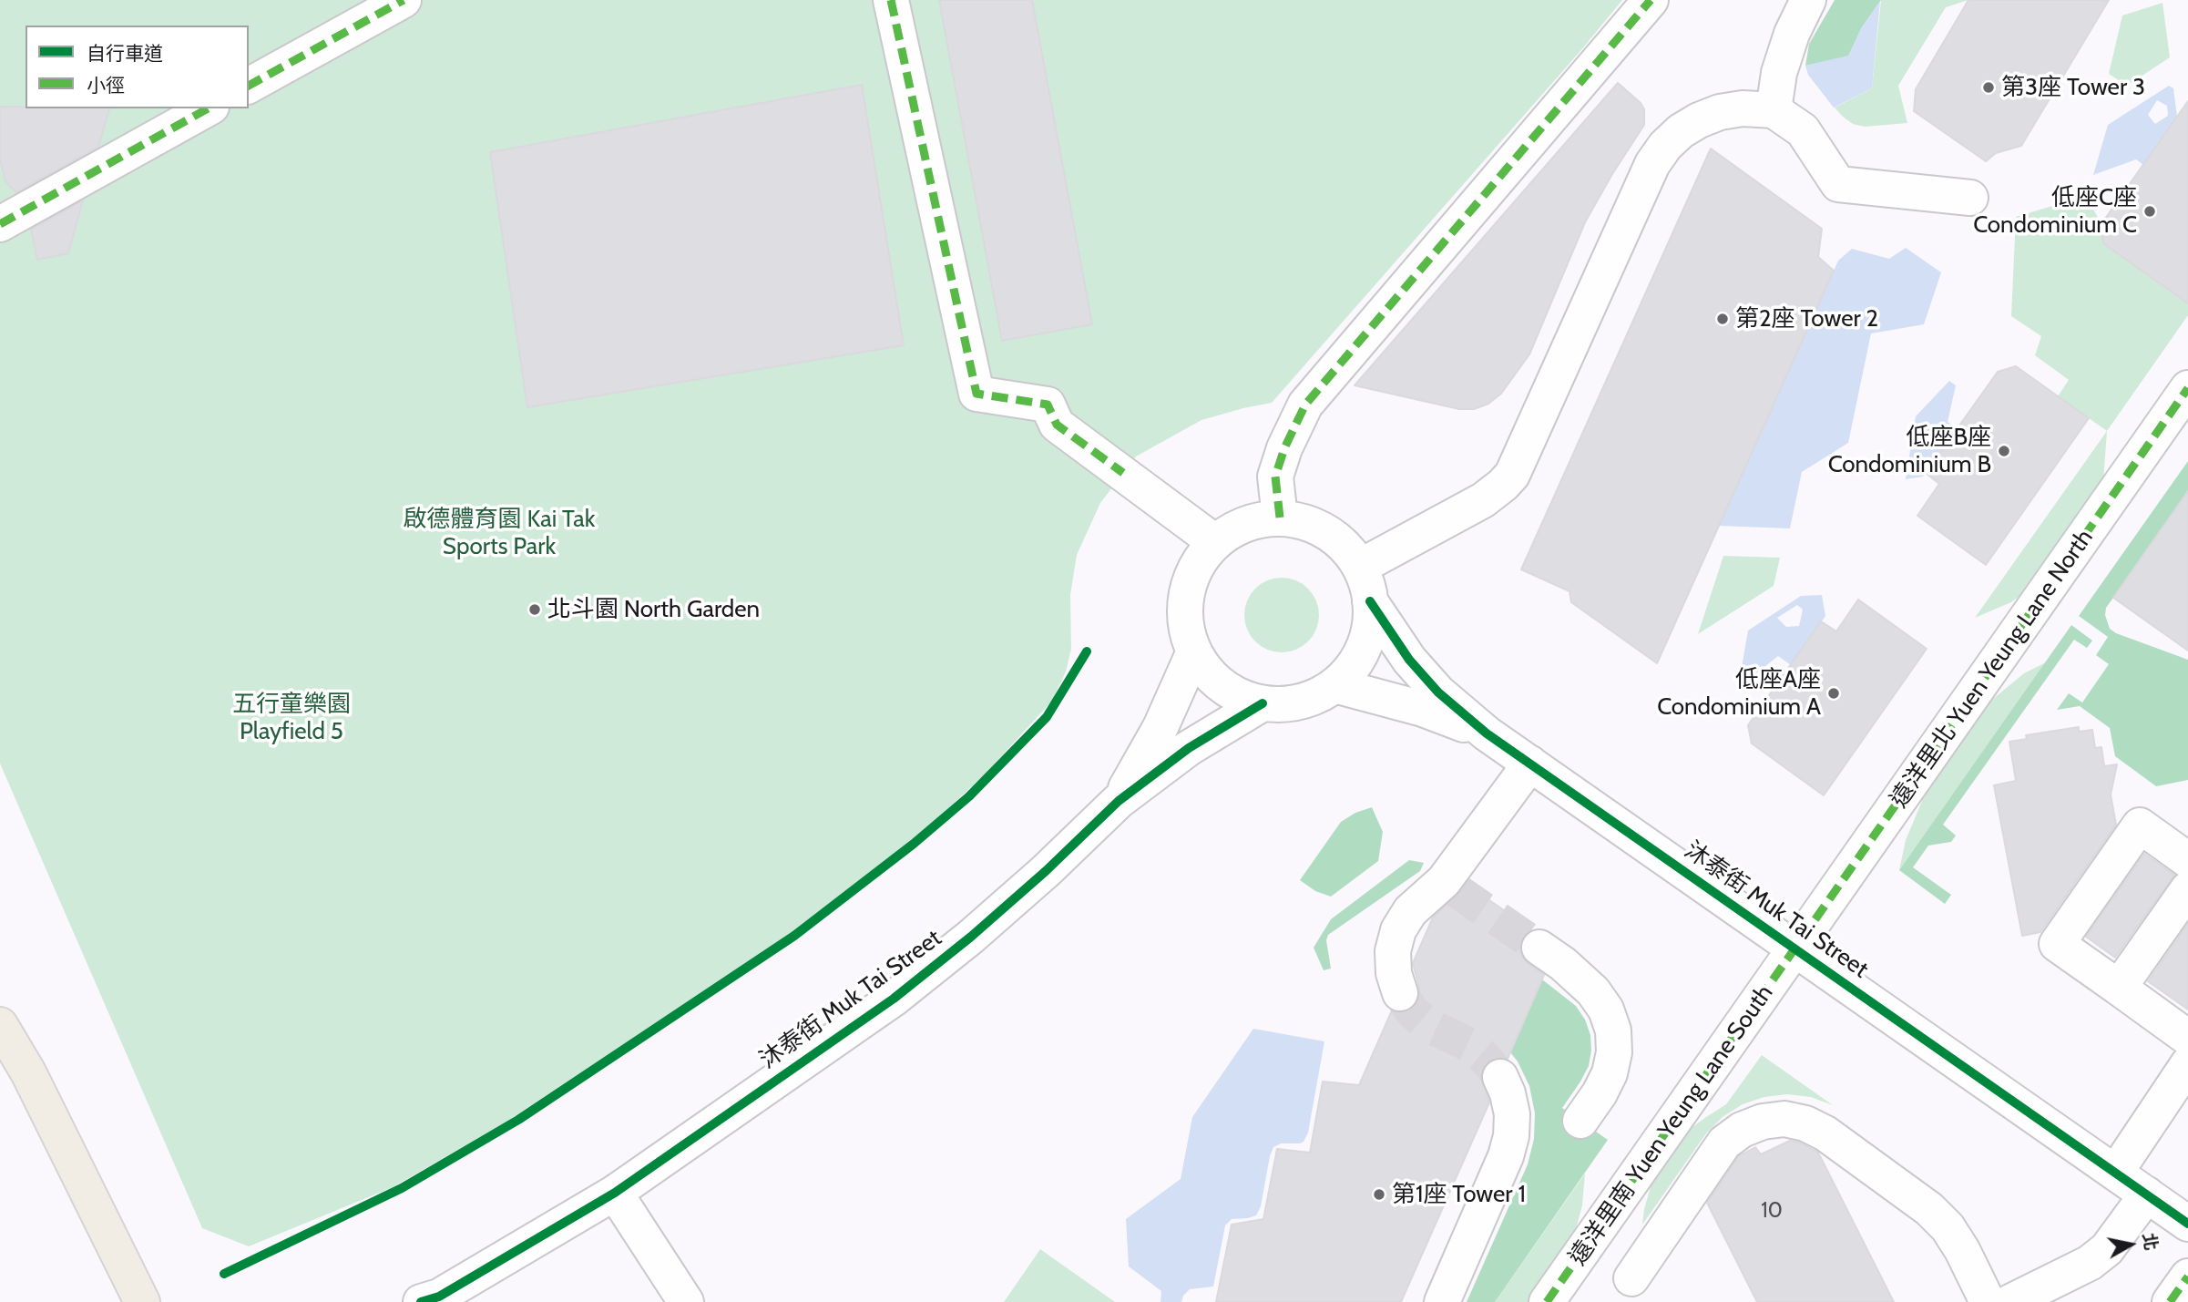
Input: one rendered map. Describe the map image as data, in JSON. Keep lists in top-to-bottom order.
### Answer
{
  "streets": {
    "street": ["遠洋里北 Yuen Yeung Lane North", "沐泰街 Muk Tai Street", "遠洋里南 Yuen Yeung Lane South"]
  },
  "crossings": [
    ["遠洋里北 Yuen Yeung Lane North", "沐泰街 Muk Tai Street"],
    ["遠洋里北 Yuen Yeung Lane North", "遠洋里南 Yuen Yeung Lane South"],
    ["沐泰街 Muk Tai Street", "遠洋里南 Yuen Yeung Lane South"]
  ],
  "parks": ["啟德體育園 Kai Tak Sports Park", "五行童樂園 Playfield 5"],
  "places": [
    "第3座 Tower 3",
    "低座C座 Condominium C",
    "第2座 Tower 2",
    "低座B座 Condominium B",
    "北斗園 North Garden",
    "低座A座 Condominium A",
    "第1座 Tower 1"
  ],
  "house_numbers": ["10"],
  "legend": ["自行車道", "小徑"],
  "north": "right"
}
